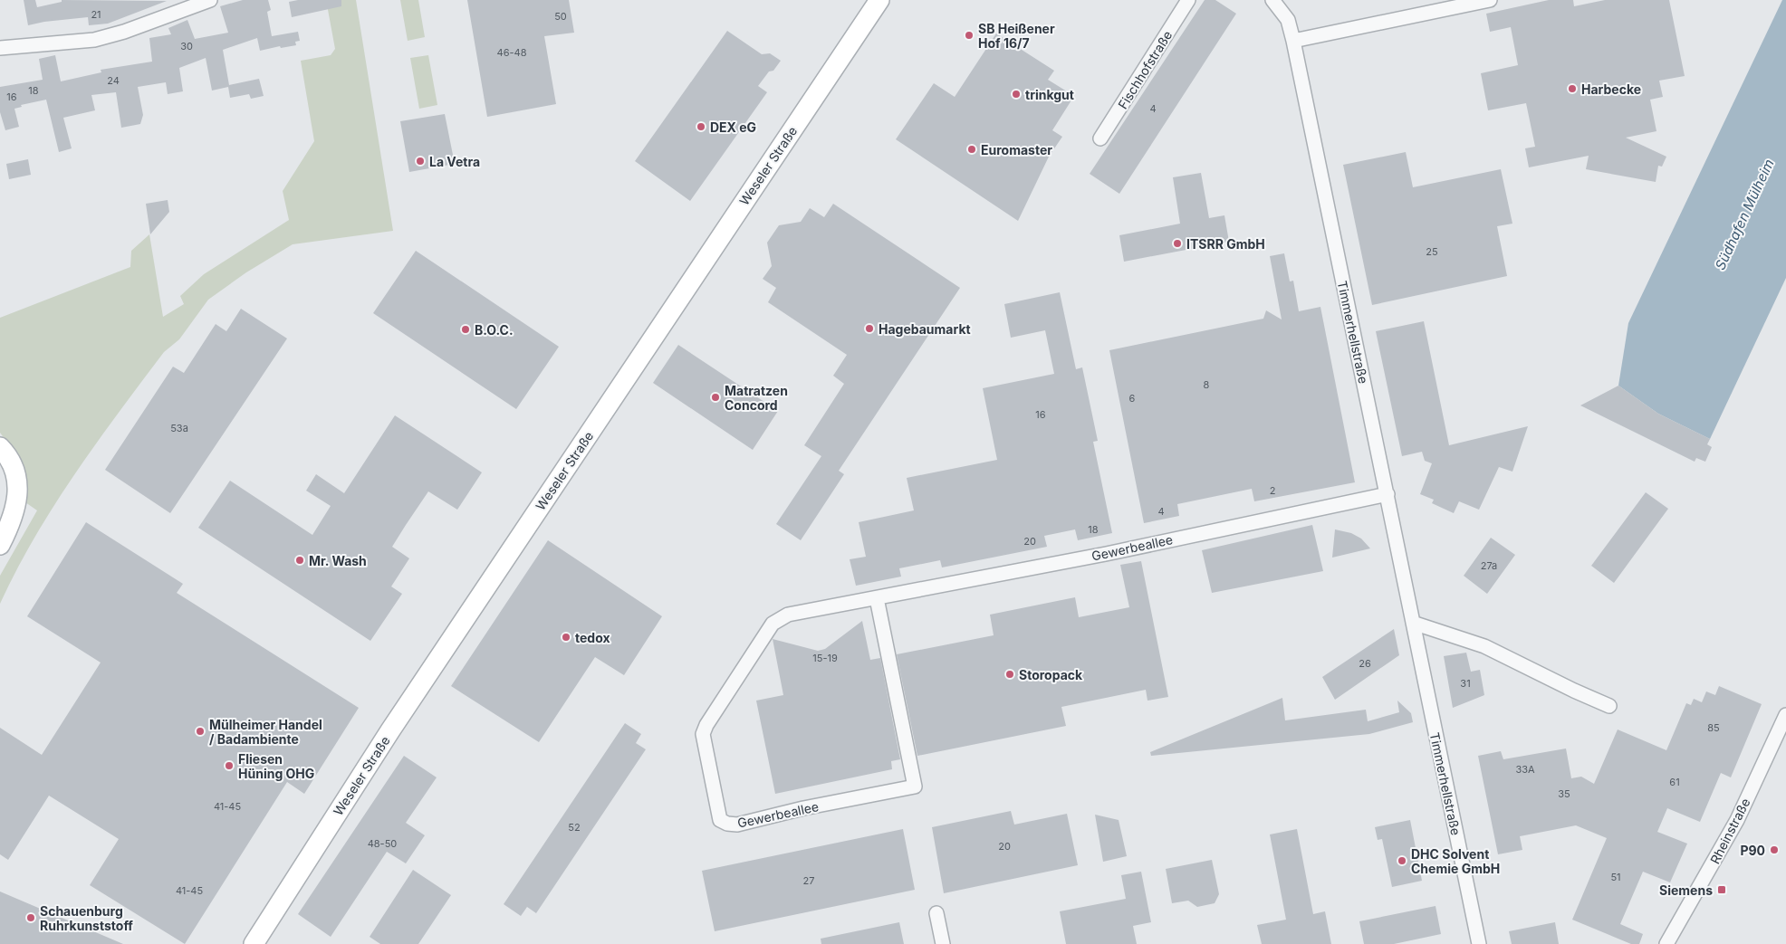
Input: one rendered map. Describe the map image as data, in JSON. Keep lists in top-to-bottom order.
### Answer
{
  "streets": {
    "main road": ["Weseler Straße"],
    "street": [
      "Fischhofstraße",
      "Timmerhellstraße",
      "Gewerbeallee",
      "Rheinstraße"
    ]
  },
  "crossings": [
    ["Timmerhellstraße", "Gewerbeallee"]
  ],
  "water": ["Südhafen Mülheim"],
  "places": {
    "other": [
      "SB Heißener Hof 16/7",
      "Harbecke",
      "trinkgut",
      "DEX eG",
      "Euromaster",
      "La Vetra",
      "ITSRR GmbH",
      "Hagebaumarkt",
      "B.O.C.",
      "Matratzen Concord",
      "Mr. Wash",
      "tedox",
      "Storopack",
      "Mülheimer Handel / Badambiente",
      "Fliesen Hüning OHG",
      "P90",
      "DHC Solvent Chemie GmbH",
      "Schauenburg Ruhrkunststoff"
    ],
    "transit": ["Siemens"]
  },
  "house_numbers": [
    "21",
    "50",
    "30",
    "46-48",
    "24",
    "18",
    "16",
    "4",
    "25",
    "8",
    "6",
    "16",
    "53a",
    "2",
    "4",
    "18",
    "20",
    "27a",
    "15-19",
    "26",
    "31",
    "85",
    "33A",
    "61",
    "35",
    "41-45",
    "52",
    "48-50",
    "20",
    "51",
    "27",
    "41-45"
  ]
}
